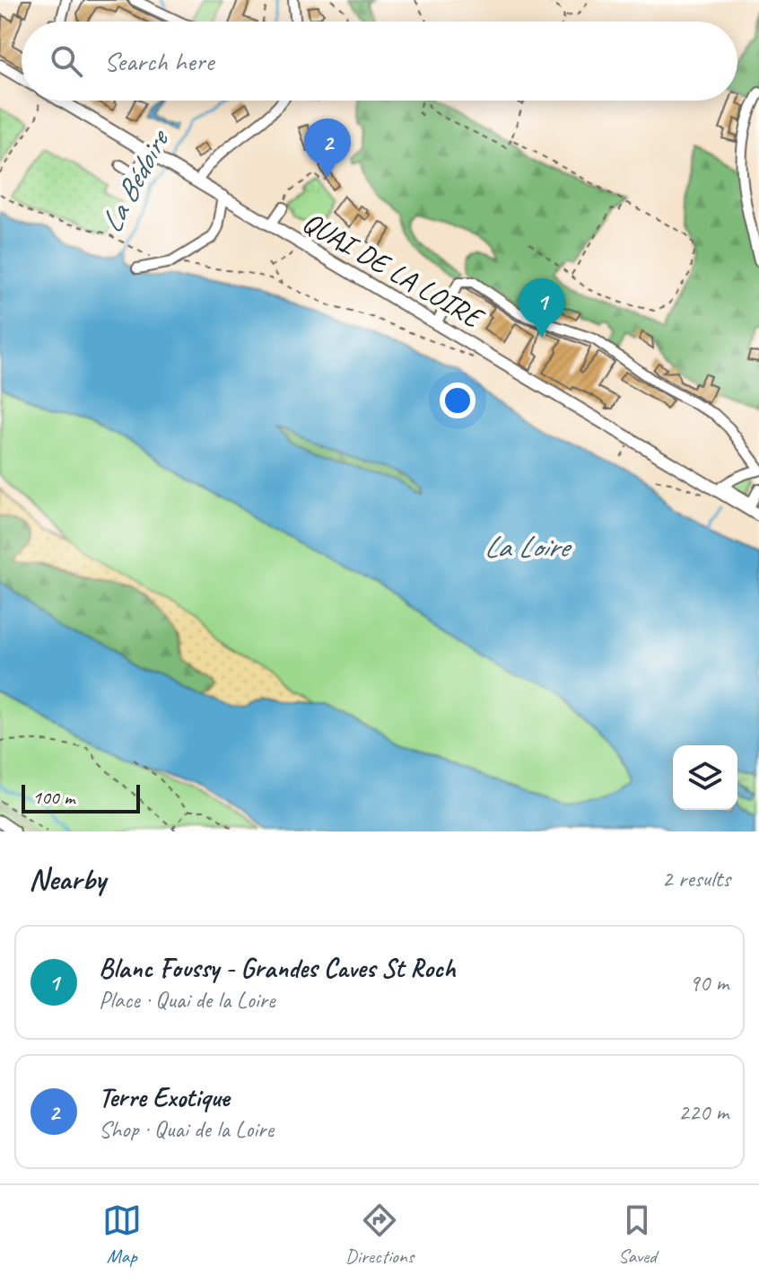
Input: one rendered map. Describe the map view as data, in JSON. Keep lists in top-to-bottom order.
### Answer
{
  "streets": {
    "main road": ["QUAI DE LA LOIRE"]
  },
  "water": ["La Bédoire", "La Loire"],
  "scale_bar": "100 m",
  "page": {
    "search": "Search here",
    "pins": ["2", "1"],
    "scale": "100 m",
    "heading": ["Nearby", "2 results"],
    "list": [
      {
        "mark": "1",
        "name": "Blanc Foussy - Grandes Caves St Roch",
        "note": "Place · Quai de la Loire",
        "value": "90 m"
      },
      {
        "mark": "2",
        "name": "Terre Exotique",
        "note": "Shop · Quai de la Loire",
        "value": "220 m"
      }
    ],
    "nav": ["Map", "Directions", "Saved"]
  }
}
